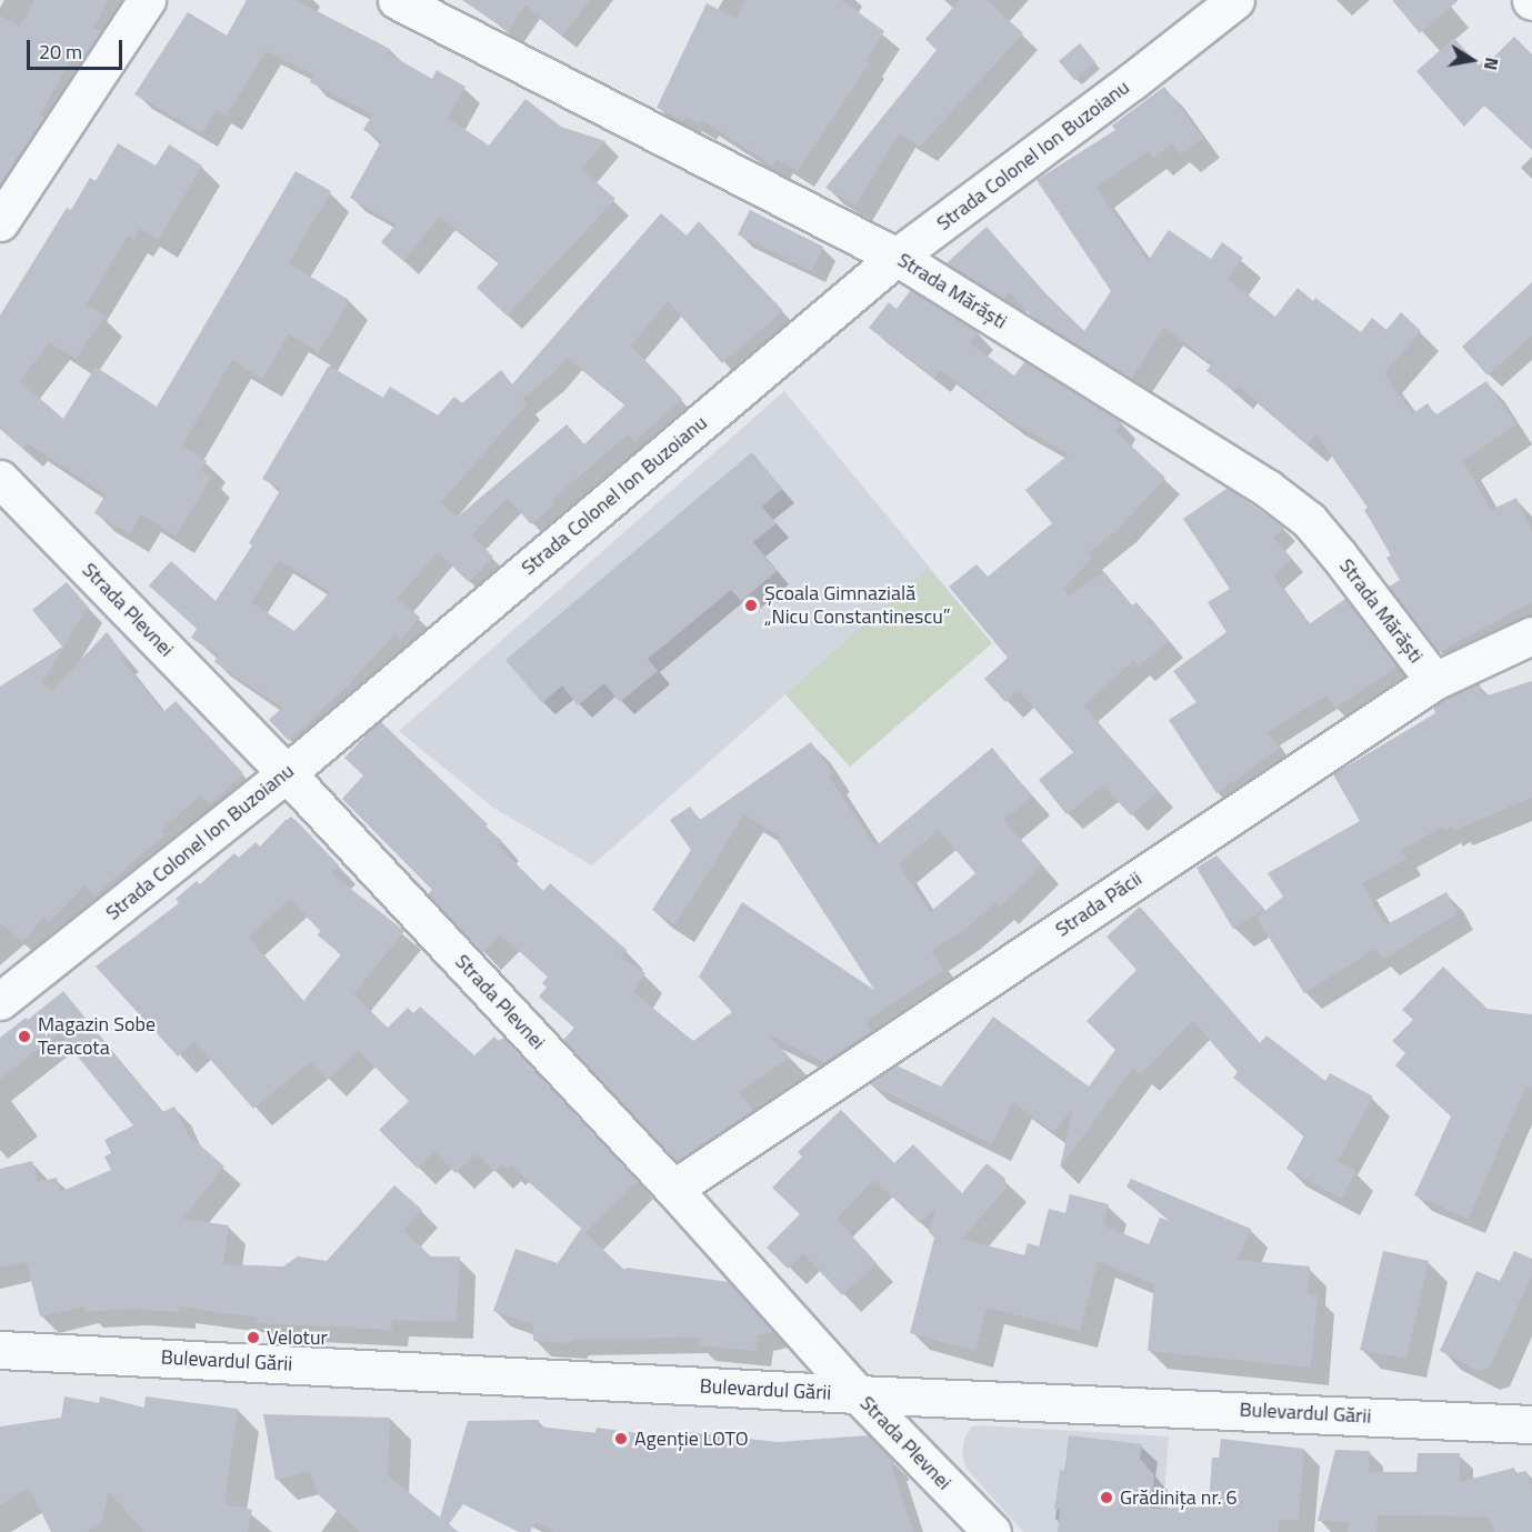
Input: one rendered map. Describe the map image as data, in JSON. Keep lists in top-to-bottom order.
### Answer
{
  "streets": {
    "street": [
      "Strada Colonel Ion Buzoianu",
      "Strada Mărăști",
      "Strada Plevnei",
      "Strada Păcii",
      "Bulevardul Gării"
    ]
  },
  "crossings": [
    ["Strada Colonel Ion Buzoianu", "Strada Mărăști"],
    ["Strada Colonel Ion Buzoianu", "Strada Plevnei"],
    ["Strada Mărăști", "Strada Păcii"],
    ["Strada Plevnei", "Strada Păcii"],
    ["Strada Plevnei", "Bulevardul Gării"]
  ],
  "places": [
    "Școala Gimnazială „Nicu Constantinescu”",
    "Magazin Sobe Teracota",
    "Velotur",
    "Agenție LOTO",
    "Grădinița nr. 6"
  ],
  "scale_bar": "20 m",
  "north": "right"
}
